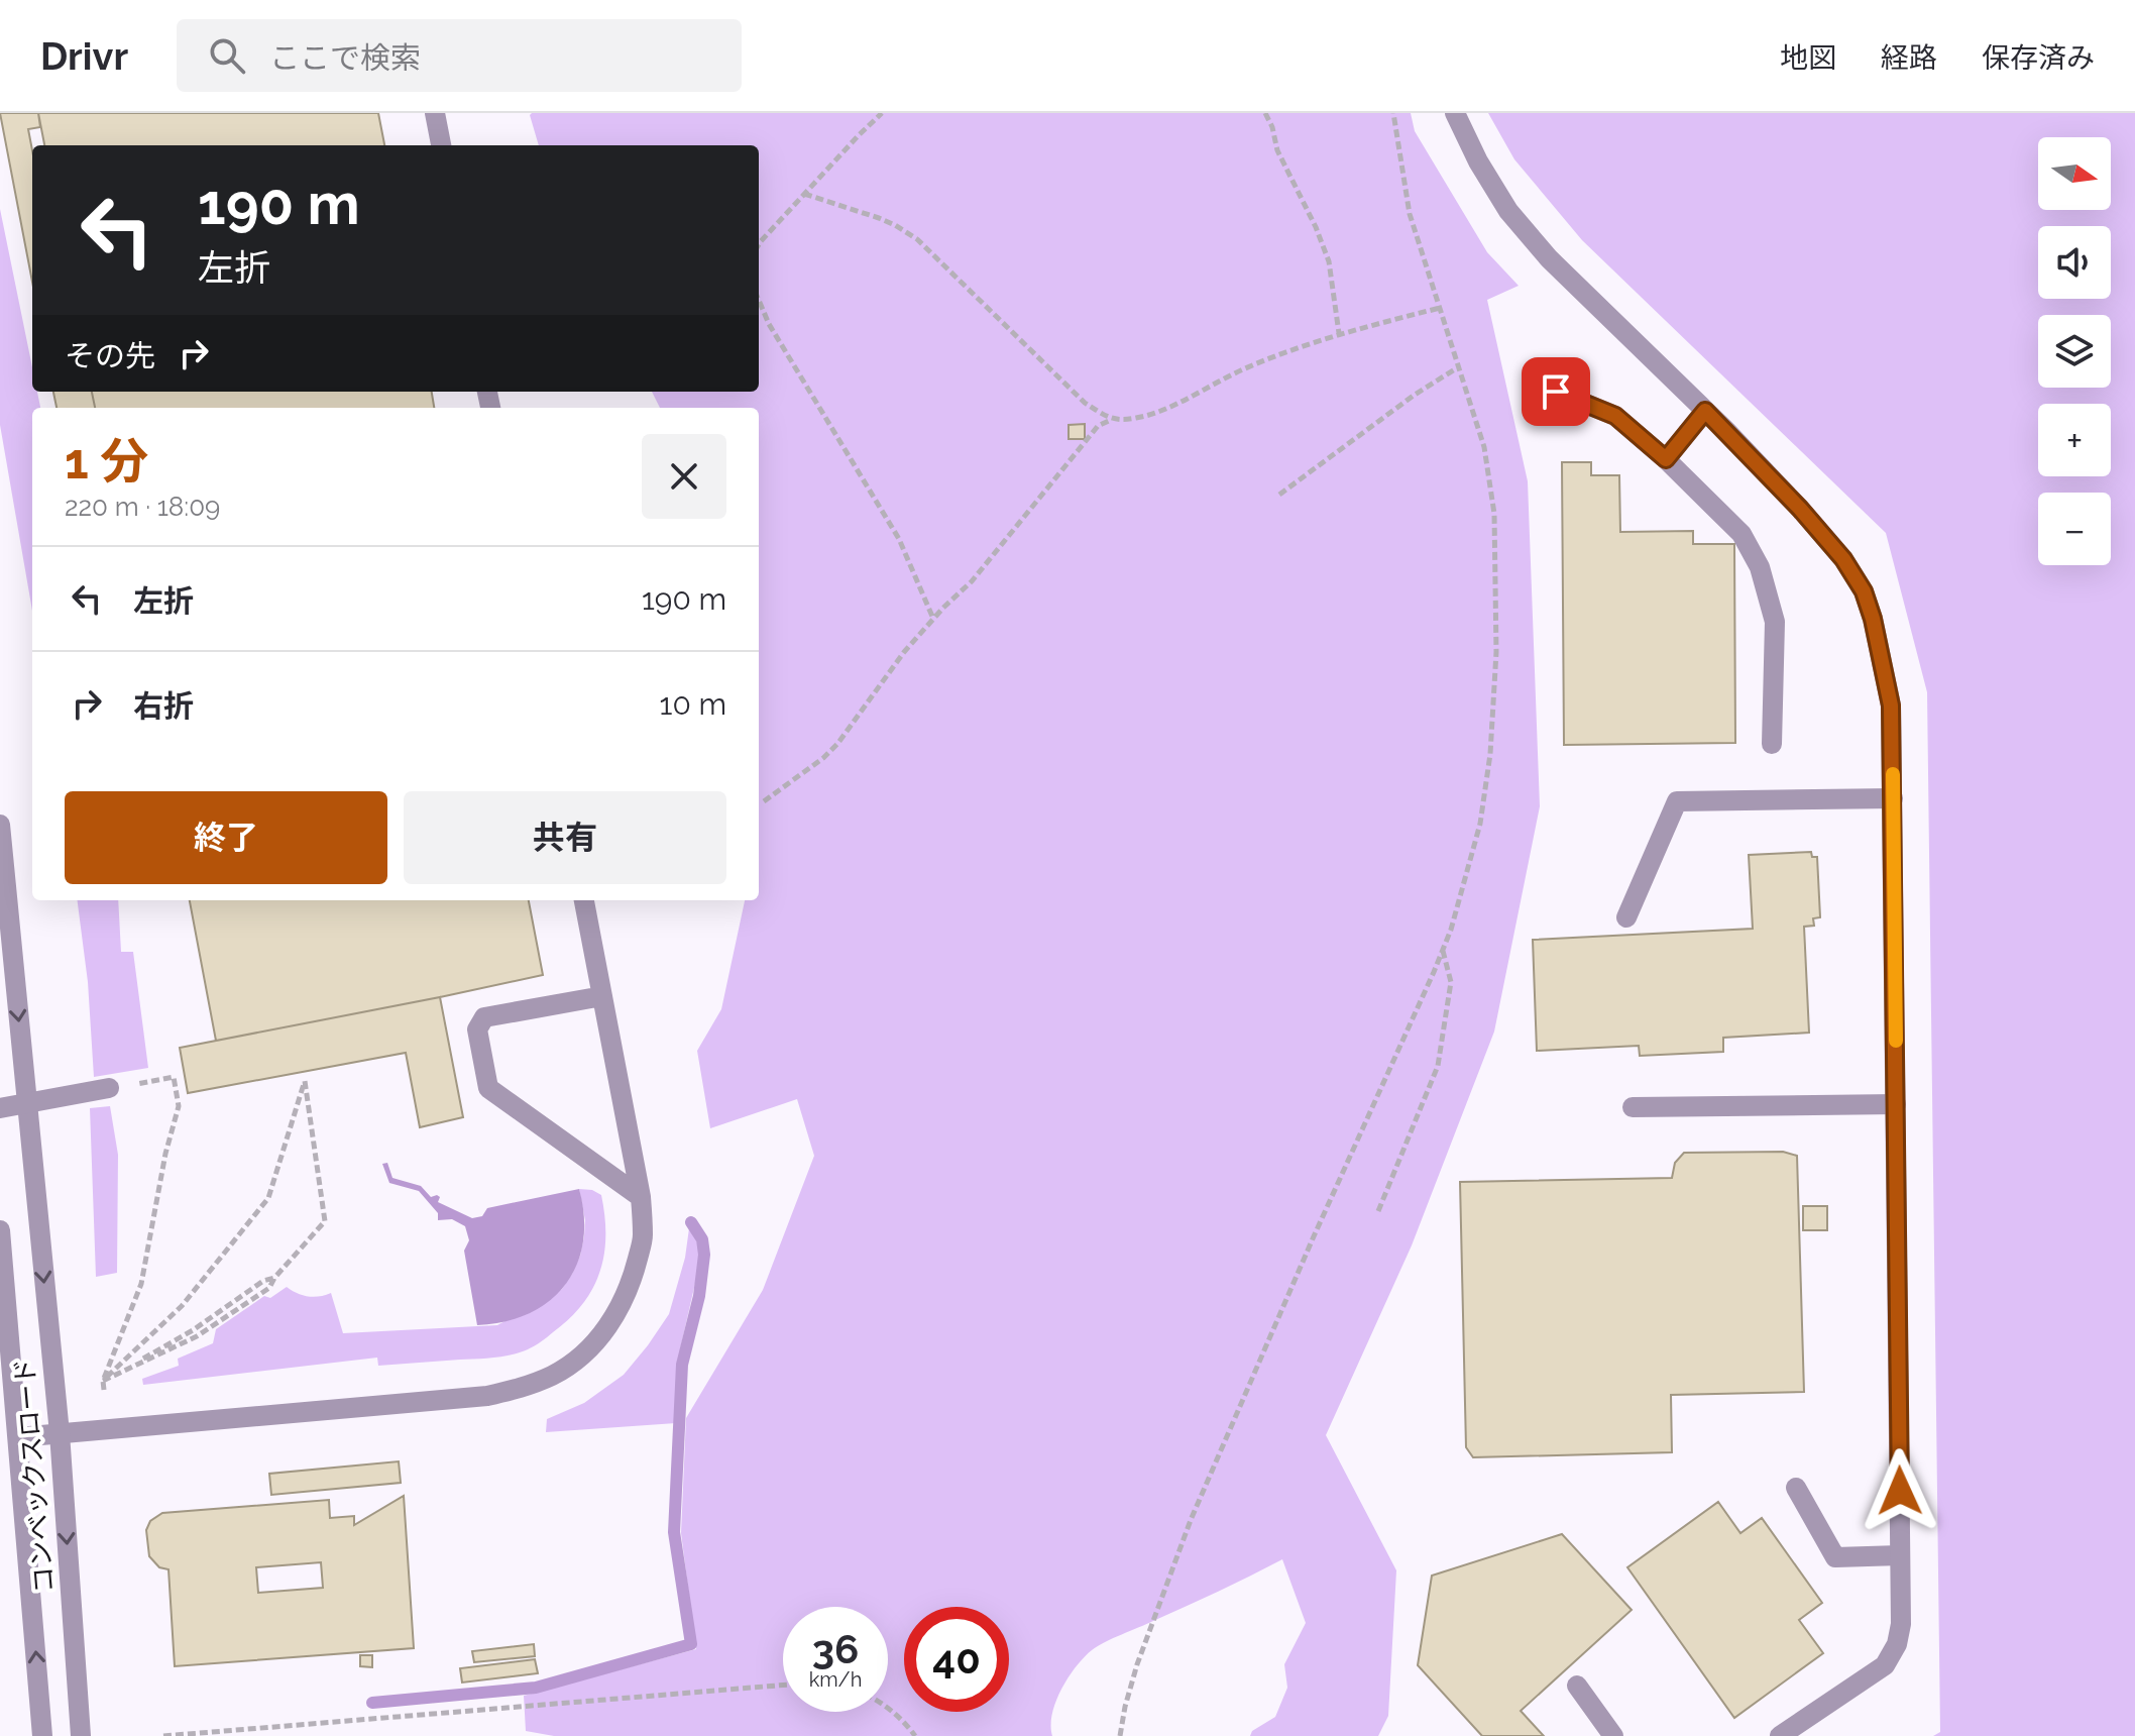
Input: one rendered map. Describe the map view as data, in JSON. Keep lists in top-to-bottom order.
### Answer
{
  "streets": {
    "street": ["コンベックスロード"]
  },
  "north": "right",
  "page": {
    "header": "Drivr",
    "search": "ここで検索",
    "nav": ["地図", "経路", "保存済み"],
    "map_buttons": ["+", "−"],
    "turn": ["190 m", "左折"],
    "then": "その先",
    "heading": ["1 分", "220 m · 18:09"],
    "list": [
      {
        "name": "左折",
        "value": "190 m"
      },
      {
        "name": "右折",
        "value": "10 m"
      }
    ],
    "buttons": ["終了", "共有"],
    "speed": "36 km/h",
    "limit": "40"
  }
}
